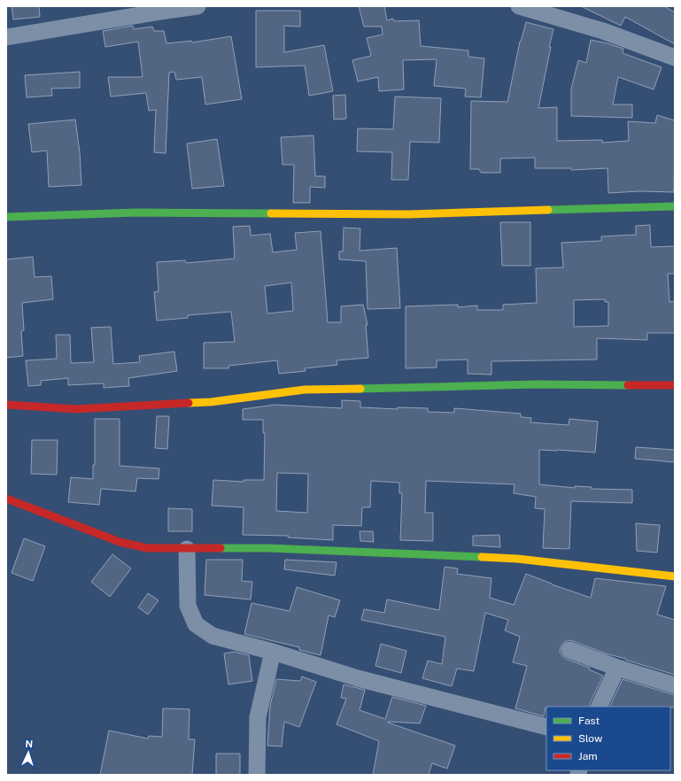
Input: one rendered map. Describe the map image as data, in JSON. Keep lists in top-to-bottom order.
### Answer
{
  "legend": ["Fast", "Slow", "Jam"],
  "north": "top"
}
